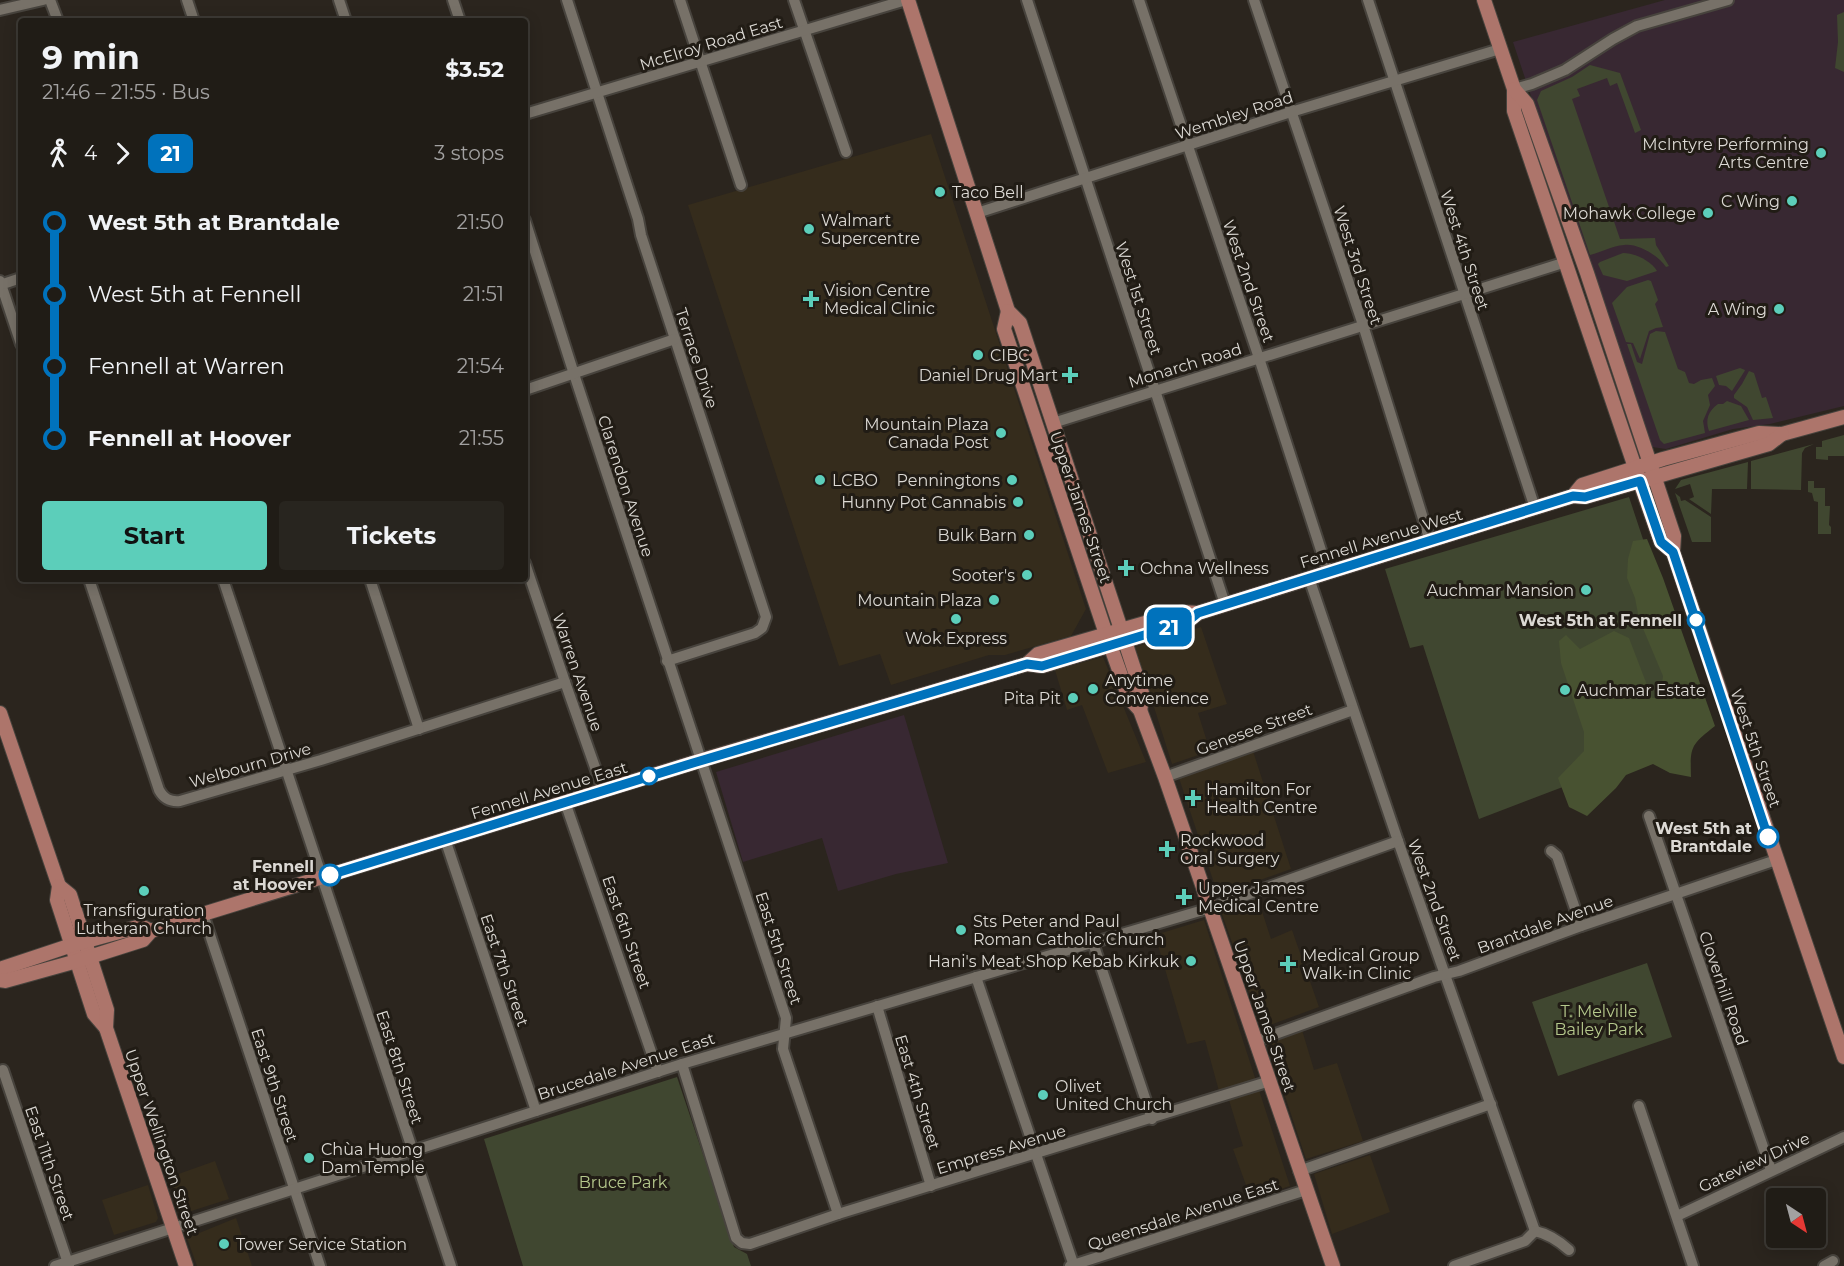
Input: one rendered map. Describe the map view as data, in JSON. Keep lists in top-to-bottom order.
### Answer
{
  "streets": {
    "main road": [
      "Upper James Street",
      "Fennell Avenue West",
      "West 5th Street",
      "Fennell Avenue East",
      "Upper Wellington Street"
    ],
    "street": [
      "McElroy Road East",
      "Wembley Road",
      "West 4th Street",
      "West 3rd Street",
      "West 2nd Street",
      "West 1st Street",
      "Terrace Drive",
      "Monarch Road",
      "Clarendon Avenue",
      "Warren Avenue",
      "Genesee Street",
      "Welbourn Drive",
      "Brantdale Avenue",
      "East 6th Street",
      "East 5th Street",
      "East 7th Street",
      "Cloverhill Road",
      "Brucedale Avenue East",
      "East 8th Street",
      "East 9th Street",
      "East 4th Street",
      "Empress Avenue",
      "Gateview Drive",
      "East 11th Street",
      "Queensdale Avenue East"
    ]
  },
  "crossings": [
    ["McElroy Road East", "Terrace Drive"],
    ["McElroy Road East", "Upper James Street"],
    ["Wembley Road", "West 4th Street"],
    ["Wembley Road", "West 3rd Street"],
    ["Wembley Road", "West 2nd Street"],
    ["Wembley Road", "West 1st Street"],
    ["Wembley Road", "Upper James Street"],
    ["Wembley Road", "West 5th Street"],
    ["West 4th Street", "Monarch Road"],
    ["West 4th Street", "Fennell Avenue West"],
    ["West 3rd Street", "Monarch Road"],
    ["West 3rd Street", "Fennell Avenue West"],
    ["West 2nd Street", "Monarch Road"],
    ["West 2nd Street", "Fennell Avenue West"],
    ["West 2nd Street", "Genesee Street"],
    ["West 2nd Street", "Brantdale Avenue"],
    ["West 2nd Street", "Brucedale Avenue East"],
    ["West 1st Street", "Monarch Road"],
    ["West 1st Street", "Fennell Avenue West"],
    ["Terrace Drive", "Clarendon Avenue"],
    ["Monarch Road", "Upper James Street"],
    ["Monarch Road", "West 5th Street"],
    ["Clarendon Avenue", "Fennell Avenue East"],
    ["Clarendon Avenue", "East 5th Street"],
    ["Upper James Street", "Fennell Avenue West"],
    ["Upper James Street", "Genesee Street"],
    ["Upper James Street", "Fennell Avenue East"],
    ["Upper James Street", "Brantdale Avenue"],
    ["Upper James Street", "Brucedale Avenue East"],
    ["Upper James Street", "Empress Avenue"],
    ["Upper James Street", "Queensdale Avenue East"],
    ["Fennell Avenue West", "West 5th Street"],
    ["Fennell Avenue West", "Fennell Avenue East"],
    ["Warren Avenue", "Welbourn Drive"],
    ["Warren Avenue", "Fennell Avenue East"],
    ["West 5th Street", "Brantdale Avenue"],
    ["Welbourn Drive", "East 8th Street"],
    ["Fennell Avenue East", "East 6th Street"],
    ["Fennell Avenue East", "East 5th Street"],
    ["Fennell Avenue East", "East 7th Street"],
    ["Fennell Avenue East", "East 8th Street"],
    ["Fennell Avenue East", "East 9th Street"],
    ["Fennell Avenue East", "Upper Wellington Street"],
    ["Brantdale Avenue", "Cloverhill Road"],
    ["East 6th Street", "Brucedale Avenue East"],
    ["East 5th Street", "Brucedale Avenue East"],
    ["East 5th Street", "Empress Avenue"],
    ["East 7th Street", "Brucedale Avenue East"],
    ["Cloverhill Road", "Gateview Drive"],
    ["Brucedale Avenue East", "East 8th Street"],
    ["Brucedale Avenue East", "East 9th Street"],
    ["Brucedale Avenue East", "East 4th Street"],
    ["Brucedale Avenue East", "Upper Wellington Street"],
    ["Brucedale Avenue East", "Empress Avenue"],
    ["Brucedale Avenue East", "East 11th Street"],
    ["East 4th Street", "Empress Avenue"]
  ],
  "parks": ["T. Melville Bailey Park", "Bruce Park"],
  "places": {
    "other": [
      "McIntyre Performing Arts Centre",
      "Taco Bell",
      "C Wing",
      "Mohawk College",
      "Walmart Supercentre",
      "A Wing",
      "CIBC",
      "Mountain Plaza Canada Post",
      "LCBO",
      "Penningtons",
      "Hunny Pot Cannabis",
      "Bulk Barn",
      "Sooter's",
      "Auchmar Mansion",
      "Mountain Plaza",
      "Wok Express",
      "West 5th at Fennell",
      "Anytime Convenience",
      "Auchmar Estate",
      "Pita Pit",
      "West 5th at Brantdale",
      "Fennell at Hoover",
      "Transfiguration Lutheran Church",
      "Sts Peter and Paul Roman Catholic Church",
      "Hani's Meat Shop Kebab Kirkuk",
      "Olivet United Church",
      "Chùa Huong Dam Temple",
      "Tower Service Station"
    ],
    "health": [
      "Vision Centre Medical Clinic",
      "Daniel Drug Mart",
      "Ochna Wellness",
      "Hamilton For Health Centre",
      "Rockwood Oral Surgery",
      "Upper James Medical Centre",
      "Medical Group Walk-in Clinic"
    ]
  },
  "lines": ["bus line 21"],
  "north": "bottom right",
  "page": {
    "on_map": "21",
    "heading": ["9 min", "21:46 – 21:55 · Bus", "$3.52"],
    "legs": ["4", "21", "3 stops"],
    "list": [
      {
        "name": "West 5th at Brantdale",
        "value": "21:50"
      },
      {
        "name": "West 5th at Fennell",
        "value": "21:51"
      },
      {
        "name": "Fennell at Warren",
        "value": "21:54"
      },
      {
        "name": "Fennell at Hoover",
        "value": "21:55"
      }
    ],
    "buttons": ["Start", "Tickets"]
  }
}
